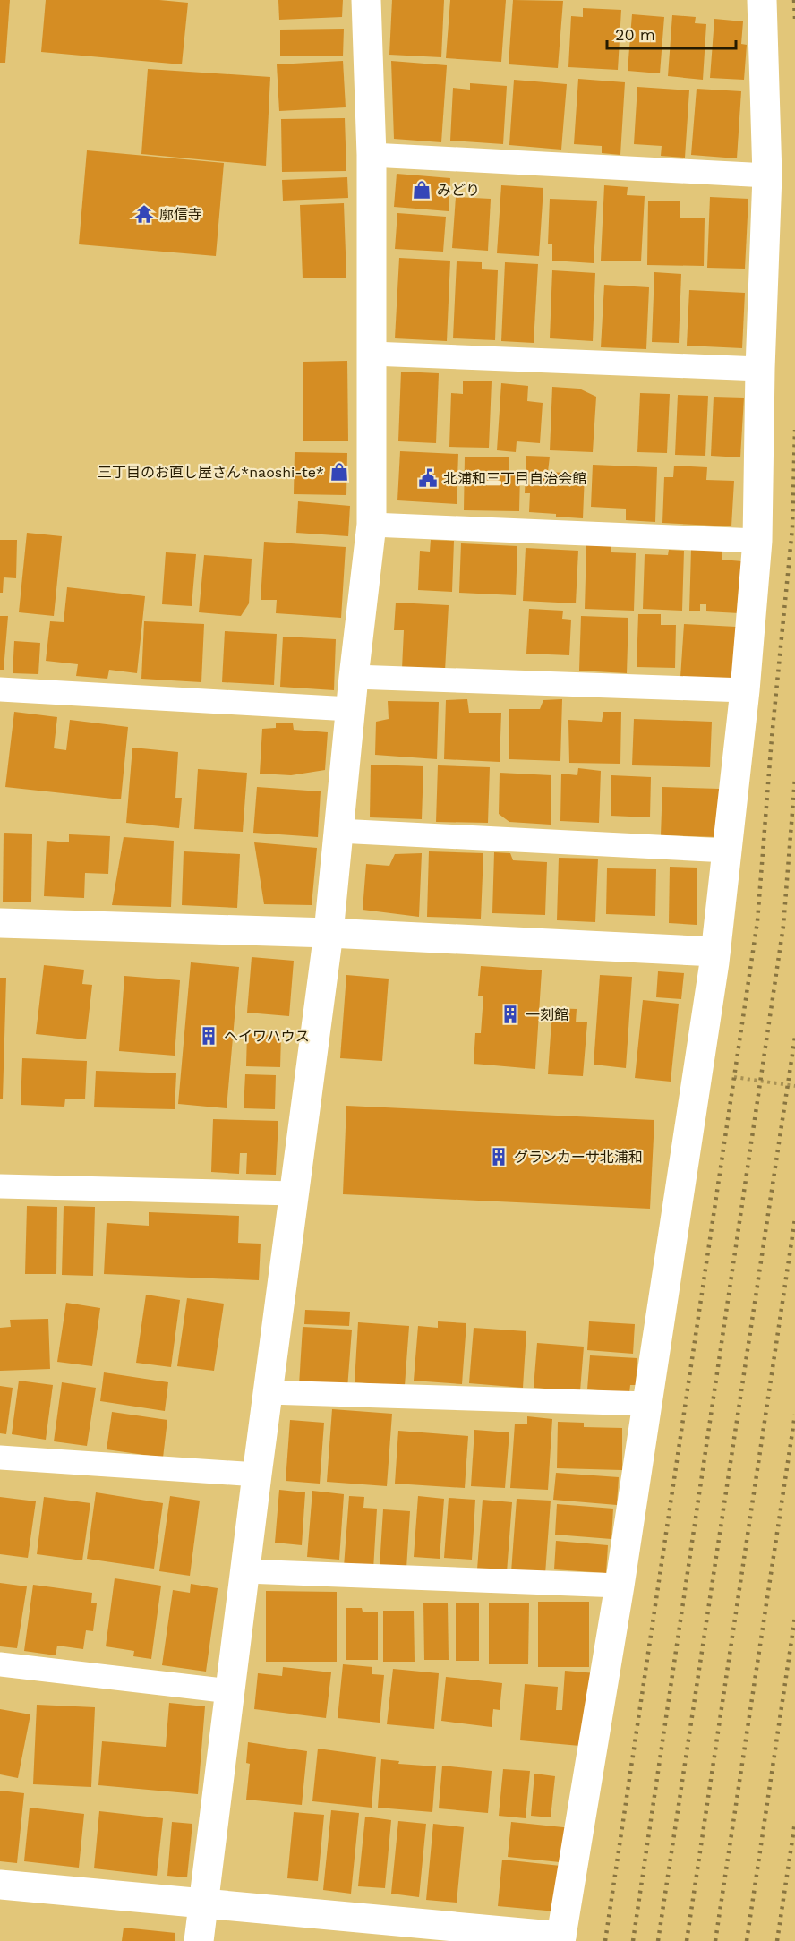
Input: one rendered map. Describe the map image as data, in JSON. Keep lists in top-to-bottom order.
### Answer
{
  "places": {
    "shop": ["みどり", "三丁目のお直し屋さん*naoshi-te*"],
    "temple": ["廓信寺"],
    "public building": ["北浦和三丁目自治会館"],
    "building": ["一刻館", "ヘイワハウス", "グランカーサ北浦和"]
  },
  "scale_bar": "20 m"
}
